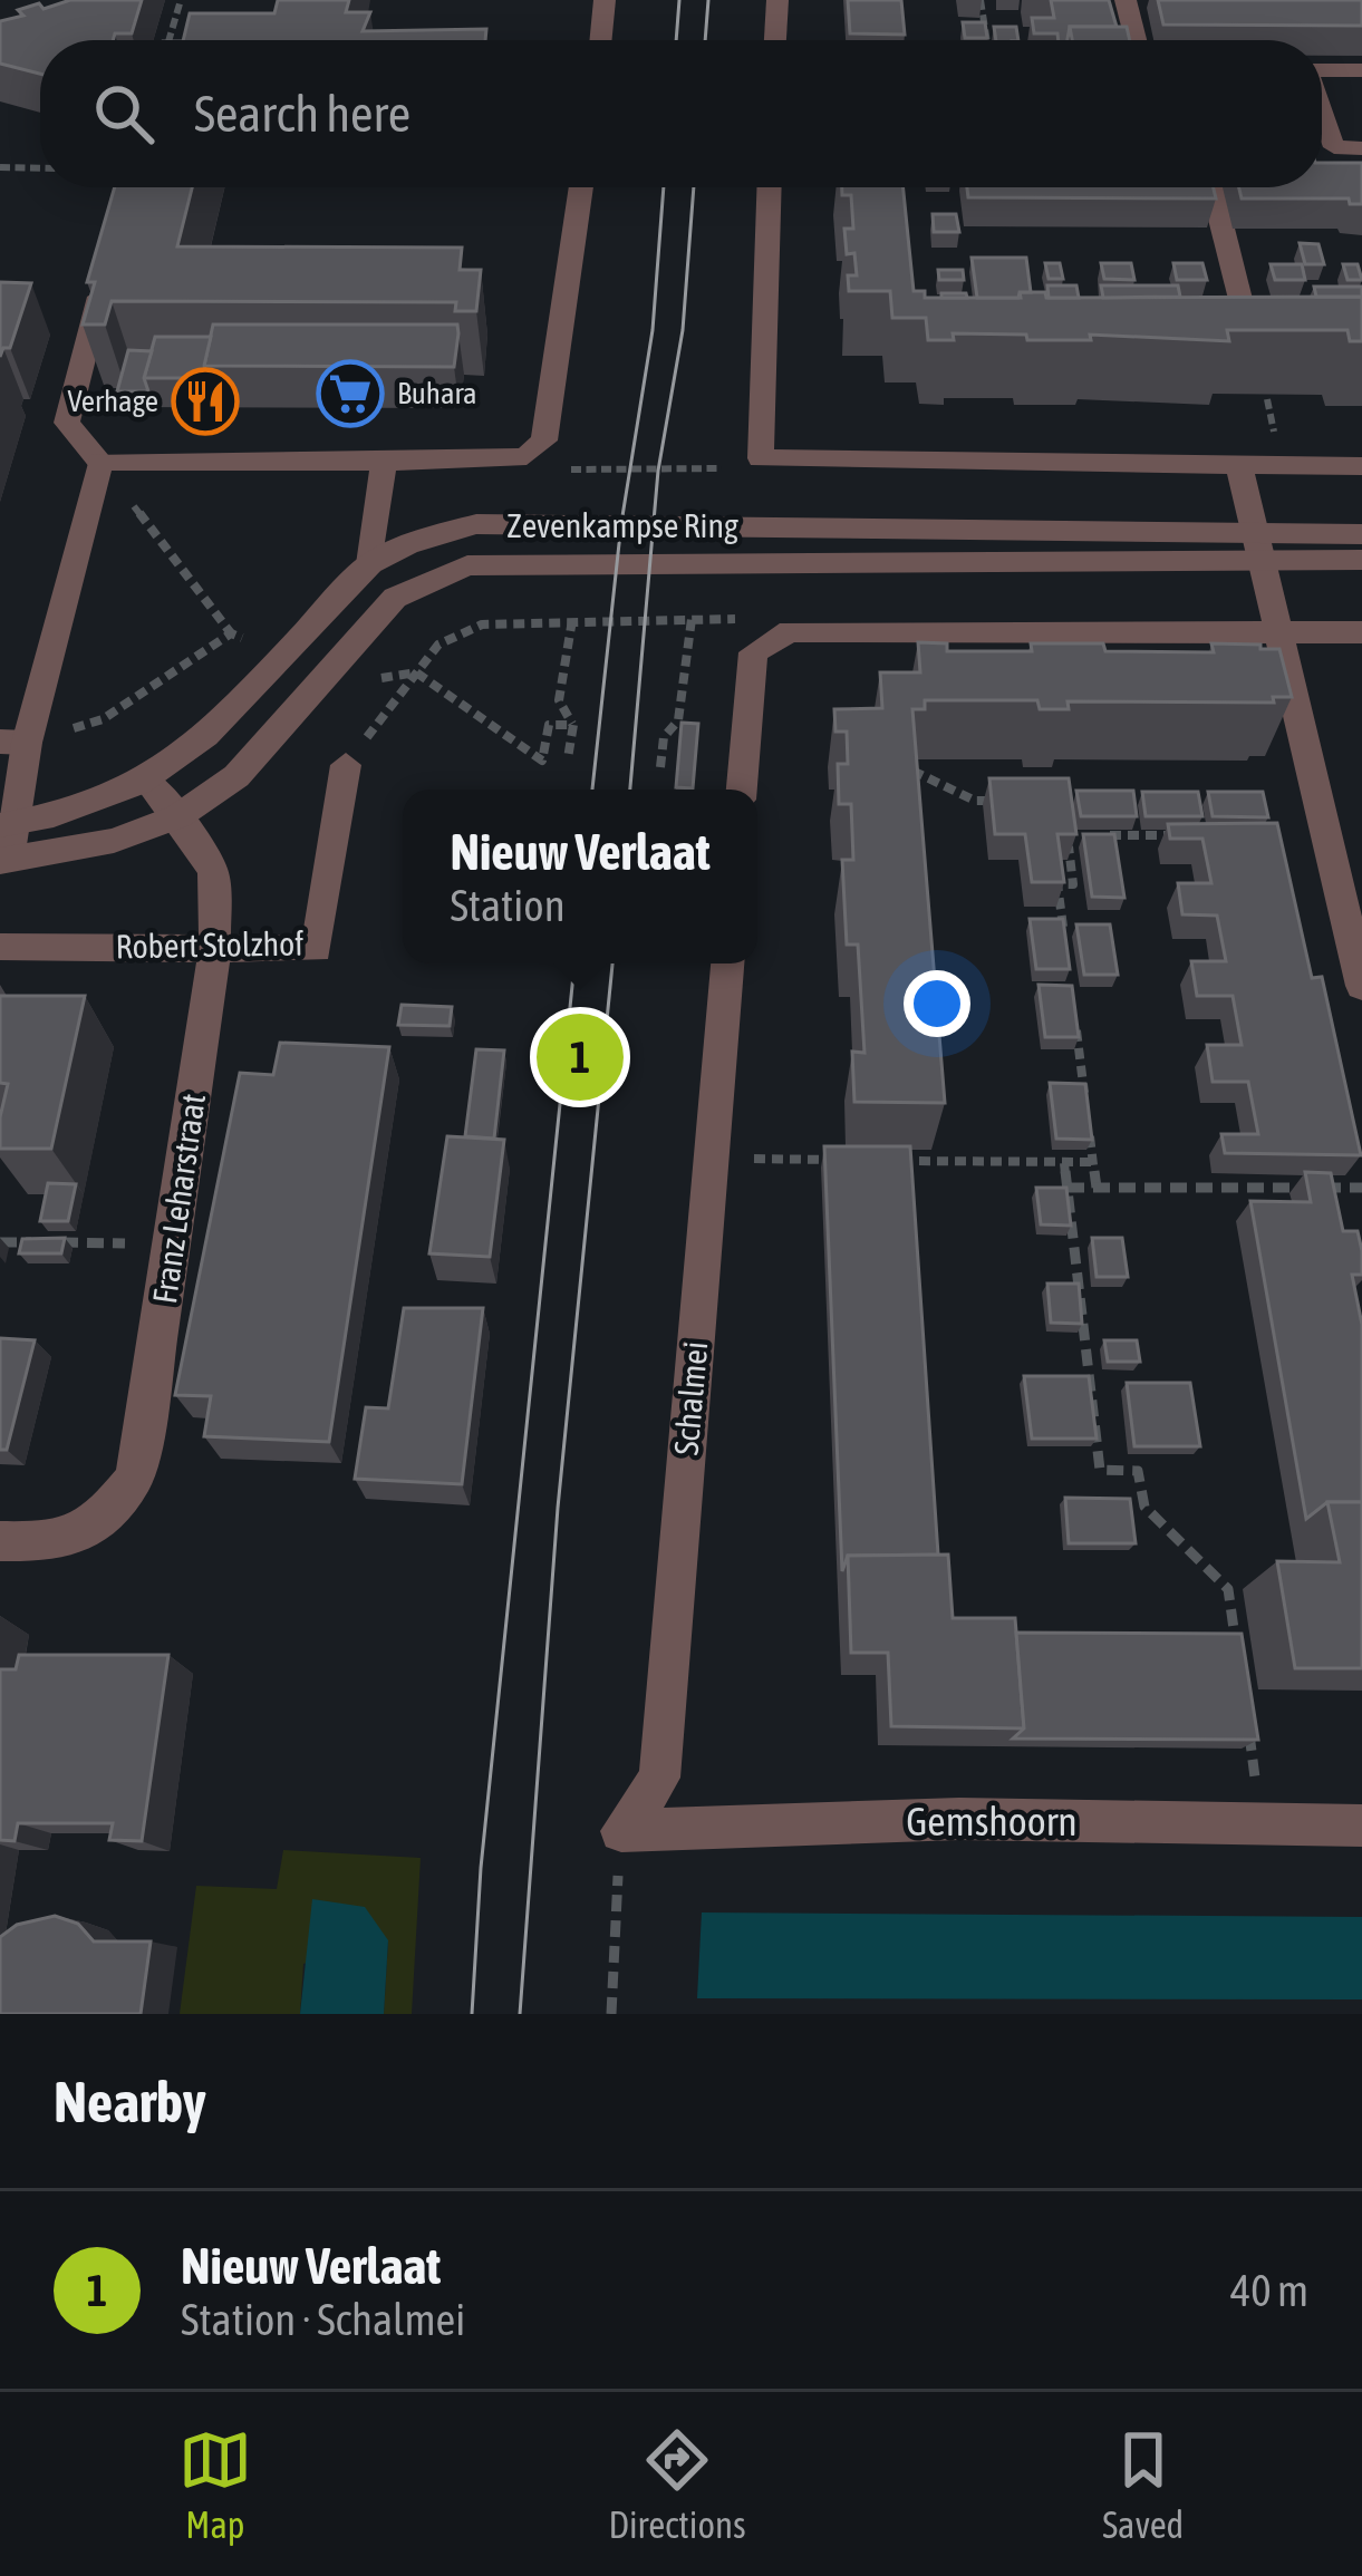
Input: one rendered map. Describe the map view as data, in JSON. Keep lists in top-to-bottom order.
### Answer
{
  "streets": {
    "street": [
      "Zevenkampse Ring",
      "Robert Stolzhof",
      "Franz Leharstraat",
      "Schalmei",
      "Gemshoorn"
    ]
  },
  "crossings": [
    ["Zevenkampse Ring", "Franz Leharstraat"],
    ["Robert Stolzhof", "Franz Leharstraat"],
    ["Schalmei", "Gemshoorn"]
  ],
  "places": {
    "supermarket": ["Buhara"],
    "restaurant": ["Verhage"]
  },
  "page": {
    "search": "Search here",
    "popup": ["Nieuw Verlaat", "Station"],
    "pins": "1",
    "heading": "Nearby",
    "list": [
      {
        "mark": "1",
        "name": "Nieuw Verlaat",
        "note": "Station · Schalmei",
        "value": "40 m"
      }
    ],
    "nav": ["Map", "Directions", "Saved"]
  }
}
